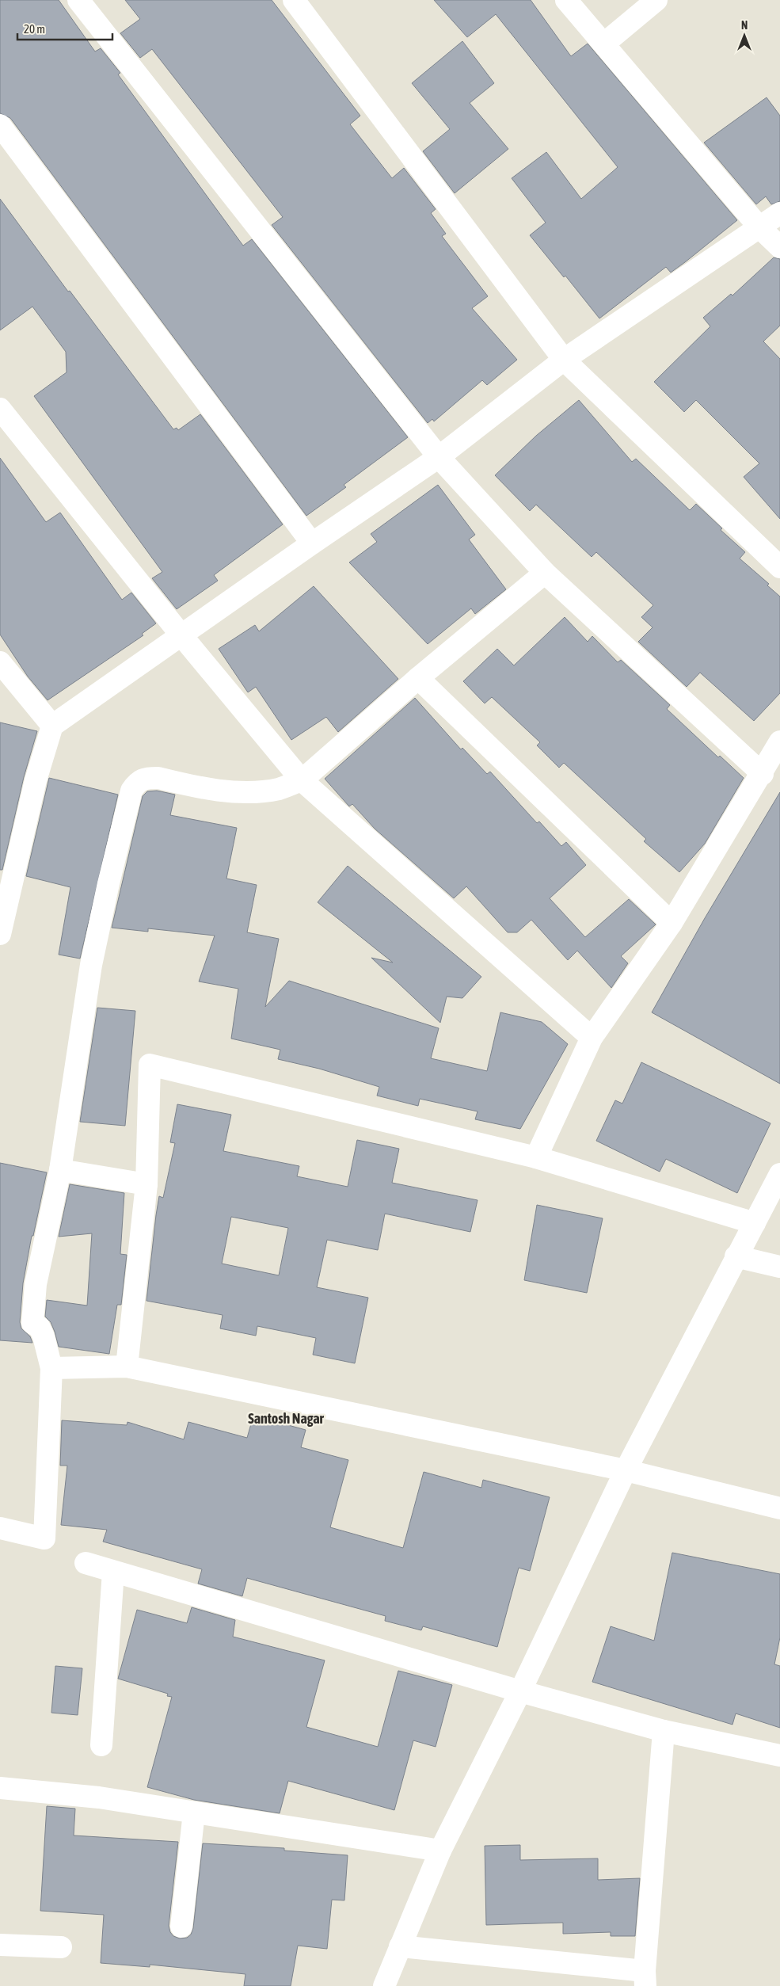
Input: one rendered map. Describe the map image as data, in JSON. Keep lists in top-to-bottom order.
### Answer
{
  "districts": ["Santosh Nagar"],
  "scale_bar": "20 m",
  "north": "top"
}
